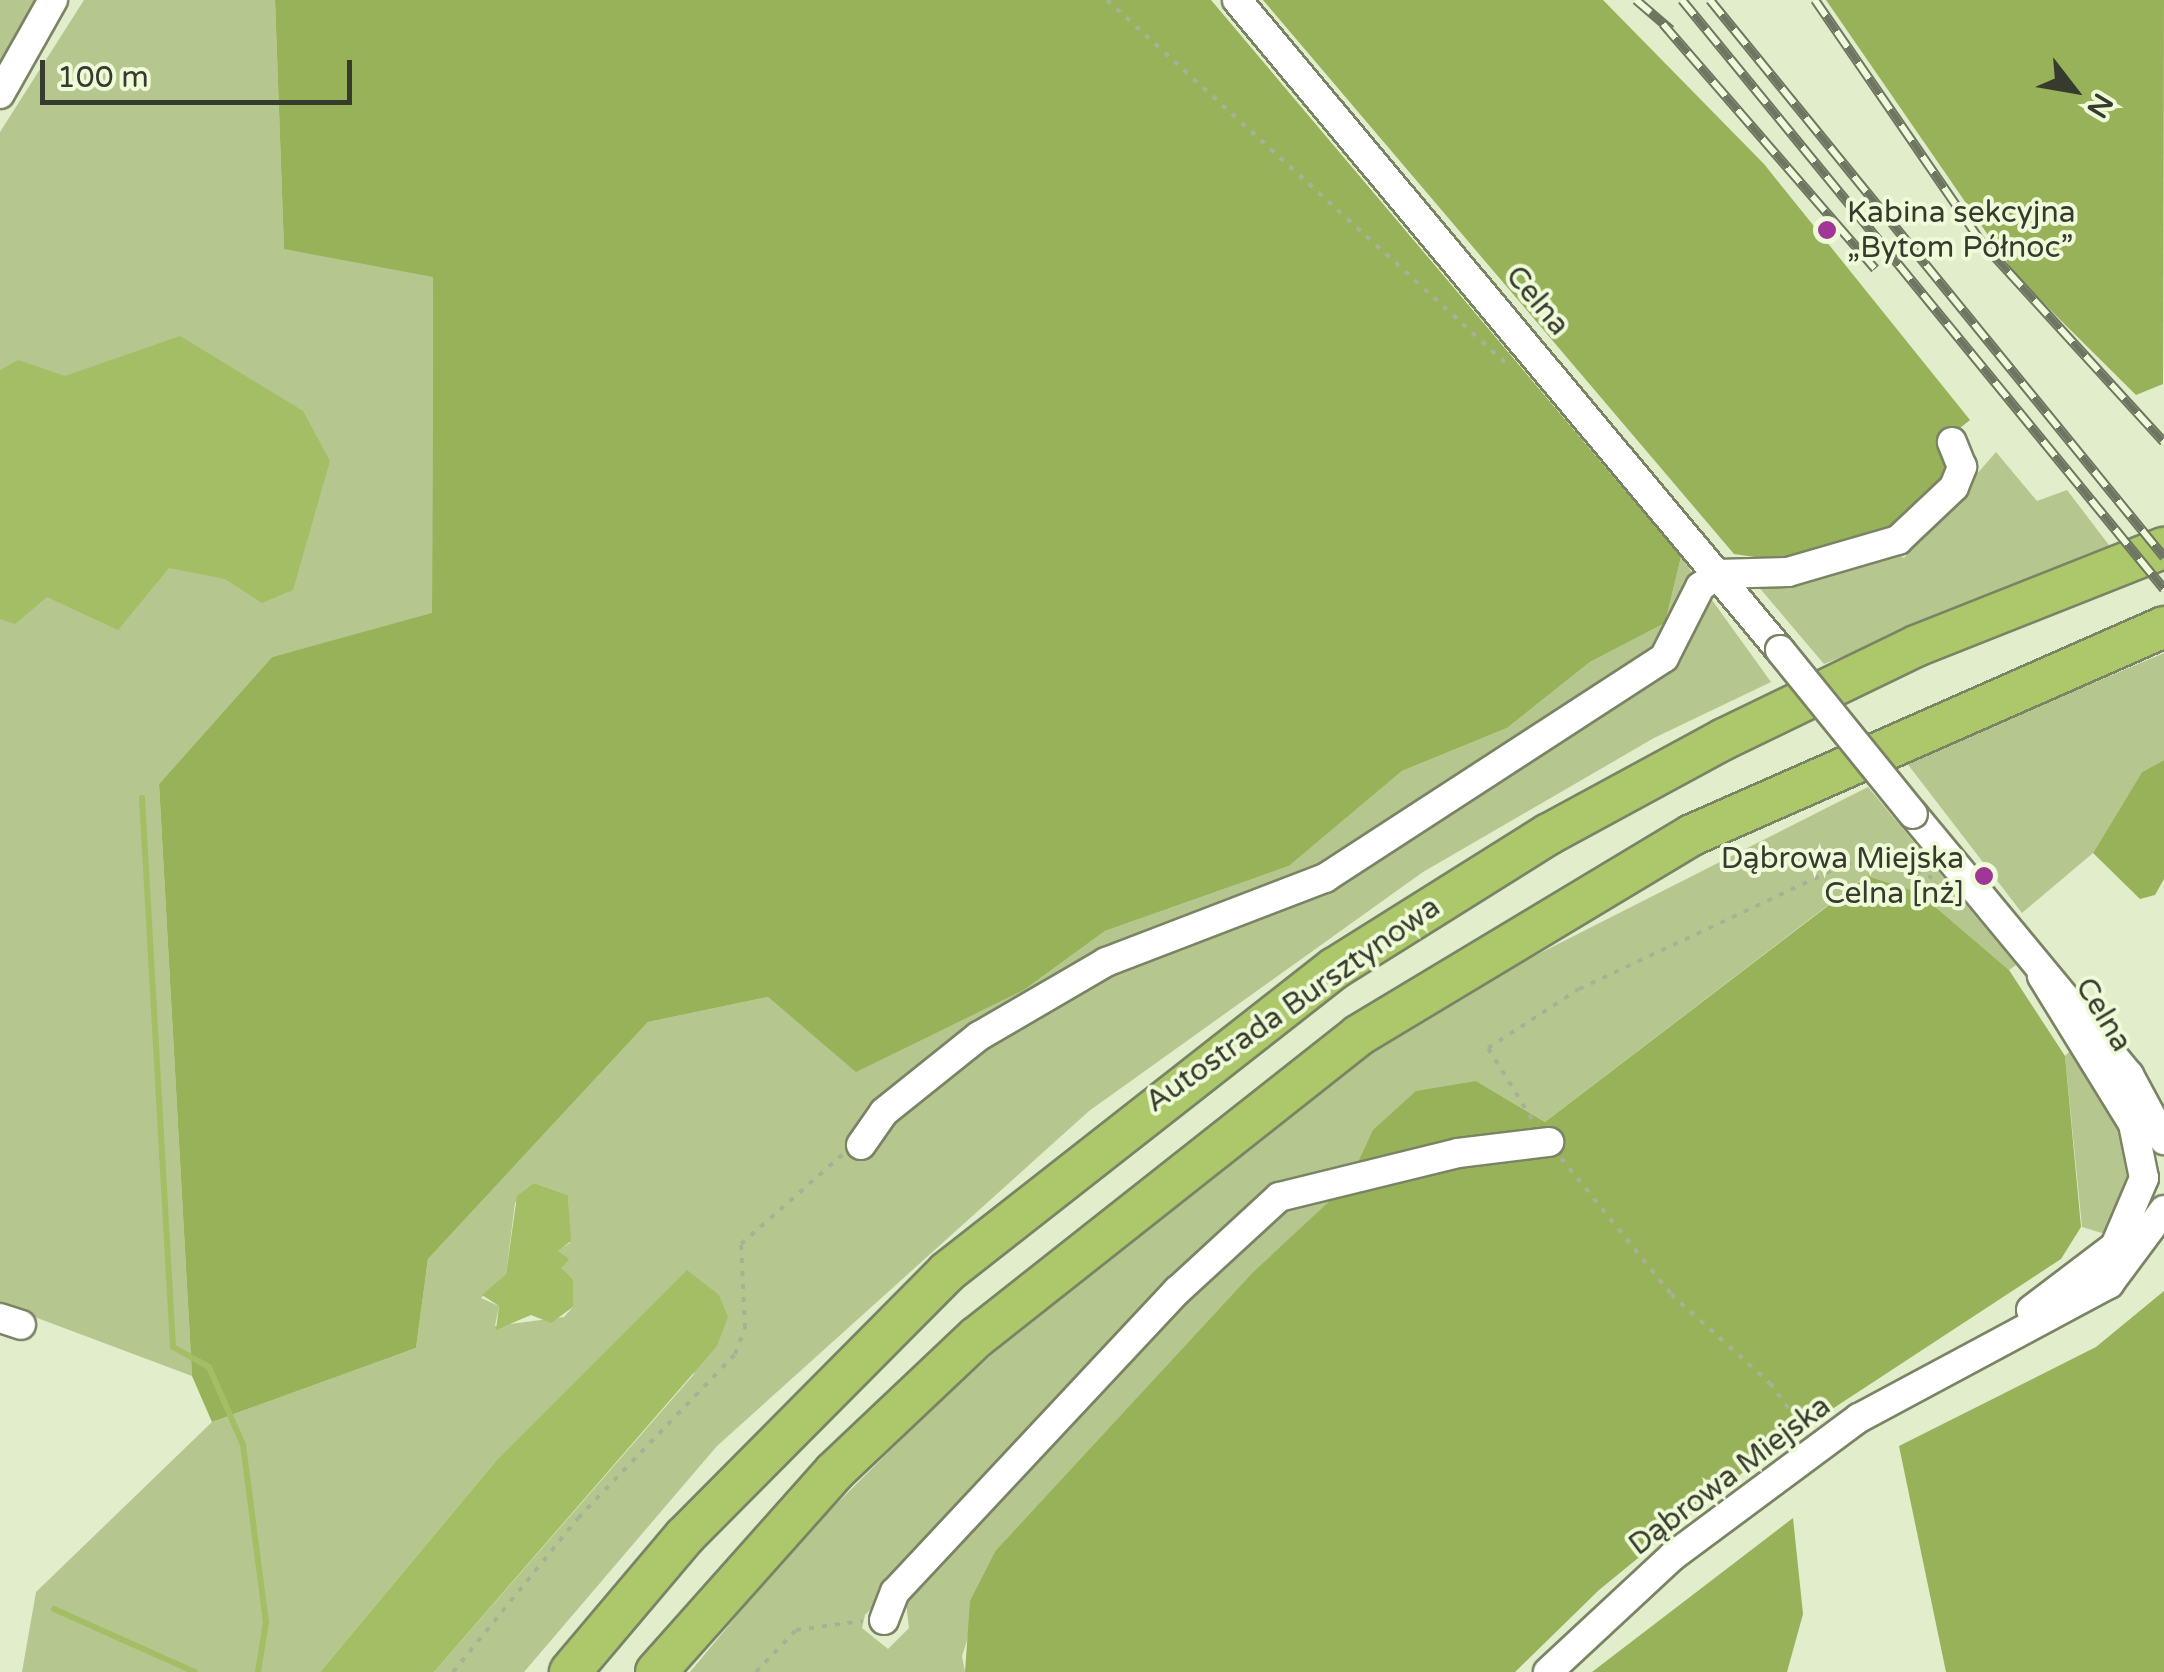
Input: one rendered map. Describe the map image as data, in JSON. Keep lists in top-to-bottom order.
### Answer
{
  "streets": {
    "highway": ["Autostrada Bursztynowa"],
    "street": ["Celna", "Dąbrowa Miejska"]
  },
  "crossings": [
    ["Celna", "Dąbrowa Miejska"]
  ],
  "places": ["Kabina sekcyjna „Bytom Północ”", "Dąbrowa Miejska Celna [nż]"],
  "scale_bar": "100 m",
  "north": "bottom right"
}
